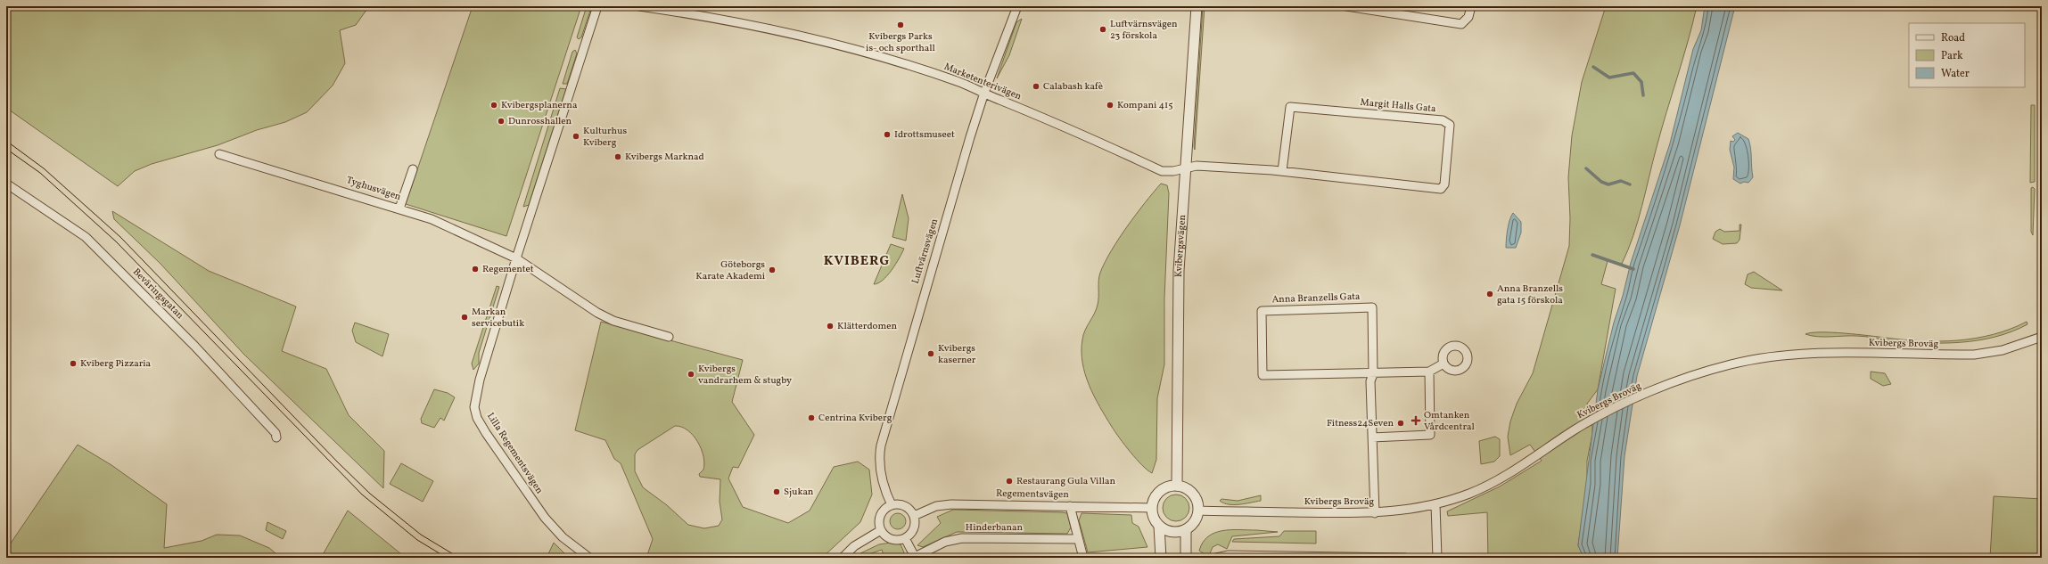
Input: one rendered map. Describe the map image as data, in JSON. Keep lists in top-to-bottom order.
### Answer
{
  "streets": {
    "street": [
      "Marketenterivägen",
      "Margit Halls Gata",
      "Tyghusvägen",
      "Kvibergsvägen",
      "Luftvärnsvägen",
      "Beväringsgatan",
      "Anna Branzells Gata",
      "Kvibergs Broväg",
      "Lilla Regementsvägen",
      "Regementsvägen",
      "Hinderbanan"
    ]
  },
  "crossings": [
    ["Marketenterivägen", "Margit Halls Gata"],
    ["Marketenterivägen", "Kvibergsvägen"],
    ["Marketenterivägen", "Luftvärnsvägen"],
    ["Margit Halls Gata", "Kvibergsvägen"],
    ["Tyghusvägen", "Lilla Regementsvägen"],
    ["Kvibergsvägen", "Kvibergs Broväg"],
    ["Kvibergsvägen", "Regementsvägen"],
    ["Luftvärnsvägen", "Regementsvägen"],
    ["Luftvärnsvägen", "Hinderbanan"],
    ["Anna Branzells Gata", "Kvibergs Broväg"],
    ["Kvibergs Broväg", "Regementsvägen"],
    ["Regementsvägen", "Hinderbanan"]
  ],
  "districts": ["KVIBERG"],
  "places": {
    "other": [
      "Kvibergs Parks is- och sporthall",
      "Luftvärnsvägen 23 förskola",
      "Calabash kafè",
      "Kvibergsplanerna",
      "Kompani 415",
      "Dunrosshallen",
      "Idrottsmuseet",
      "Kulturhus Kviberg",
      "Kvibergs Marknad",
      "Regementet",
      "Göteborgs Karate Akademi",
      "Anna Branzells gata 15 förskola",
      "Markan servicebutik",
      "Klätterdomen",
      "Kvibergs kaserner",
      "Kviberg Pizzaria",
      "Kvibergs vandrarhem & stugby",
      "Centrina Kviberg",
      "Fitness24Seven",
      "Restaurang Gula Villan",
      "Sjukan"
    ],
    "health": ["Omtanken Vårdcentral"]
  },
  "legend": ["Road", "Park", "Water"]
}
